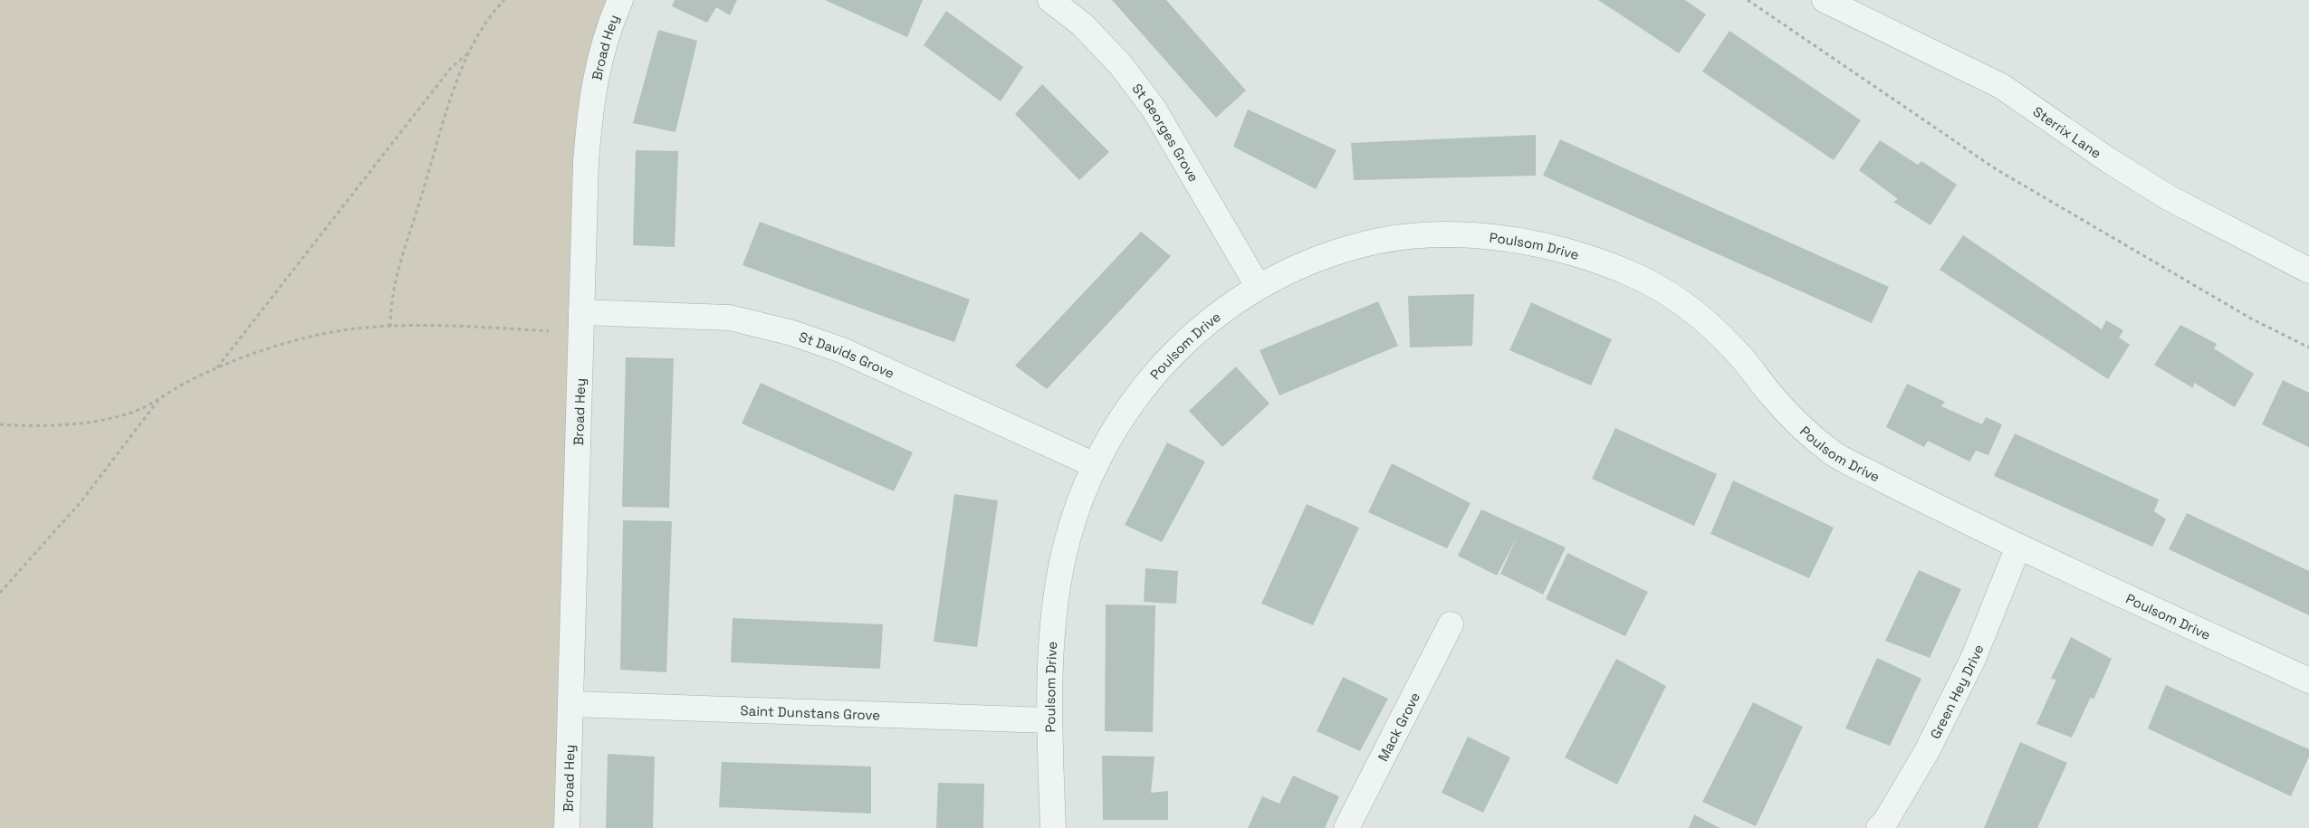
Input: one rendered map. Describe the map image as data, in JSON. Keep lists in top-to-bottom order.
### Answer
{
  "streets": {
    "street": [
      "Broad Hey",
      "Sterrix Lane",
      "St Georges Grove",
      "Poulsom Drive",
      "St Davids Grove",
      "Green Hey Drive",
      "Saint Dunstans Grove",
      "Mack Grove"
    ]
  },
  "crossings": [
    ["Broad Hey", "St Davids Grove"],
    ["Broad Hey", "Saint Dunstans Grove"],
    ["St Georges Grove", "Poulsom Drive"],
    ["Poulsom Drive", "St Davids Grove"],
    ["Poulsom Drive", "Green Hey Drive"],
    ["Poulsom Drive", "Saint Dunstans Grove"]
  ]
}
